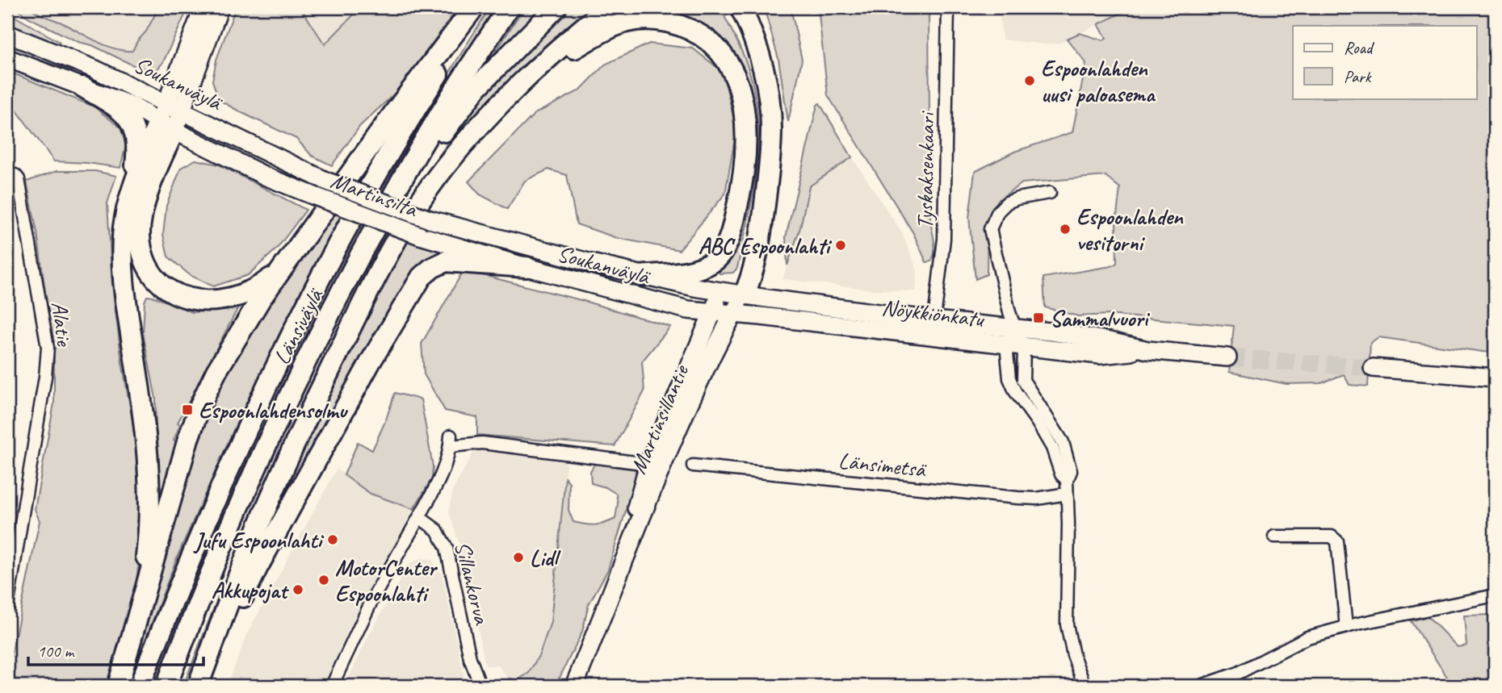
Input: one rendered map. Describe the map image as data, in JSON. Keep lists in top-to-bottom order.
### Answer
{
  "streets": {
    "highway": ["Länsiväylä"],
    "main road": [
      "Soukanväylä",
      "Martinsilta",
      "Nöykkiönkatu",
      "Martinsillantie"
    ],
    "street": [
      "Tyskaksenkaari",
      "Alatie",
      "Länsimetsä",
      "Sillankorva"
    ]
  },
  "crossings": [
    ["Soukanväylä", "Martinsilta"],
    ["Soukanväylä", "Nöykkiönkatu"],
    ["Soukanväylä", "Martinsillantie"],
    ["Tyskaksenkaari", "Nöykkiönkatu"],
    ["Nöykkiönkatu", "Martinsillantie"]
  ],
  "places": {
    "other": [
      "Espoonlahden uusi paloasema",
      "Espoonlahden vesitorni",
      "ABC Espoonlahti",
      "Jufu Espoonlahti",
      "Lidl",
      "MotorCenter Espoonlahti",
      "Akkupojat"
    ],
    "transit": ["Sammalvuori", "Espoonlahdensolmu"]
  },
  "legend": ["Road", "Park"],
  "scale_bar": "100 m"
}
